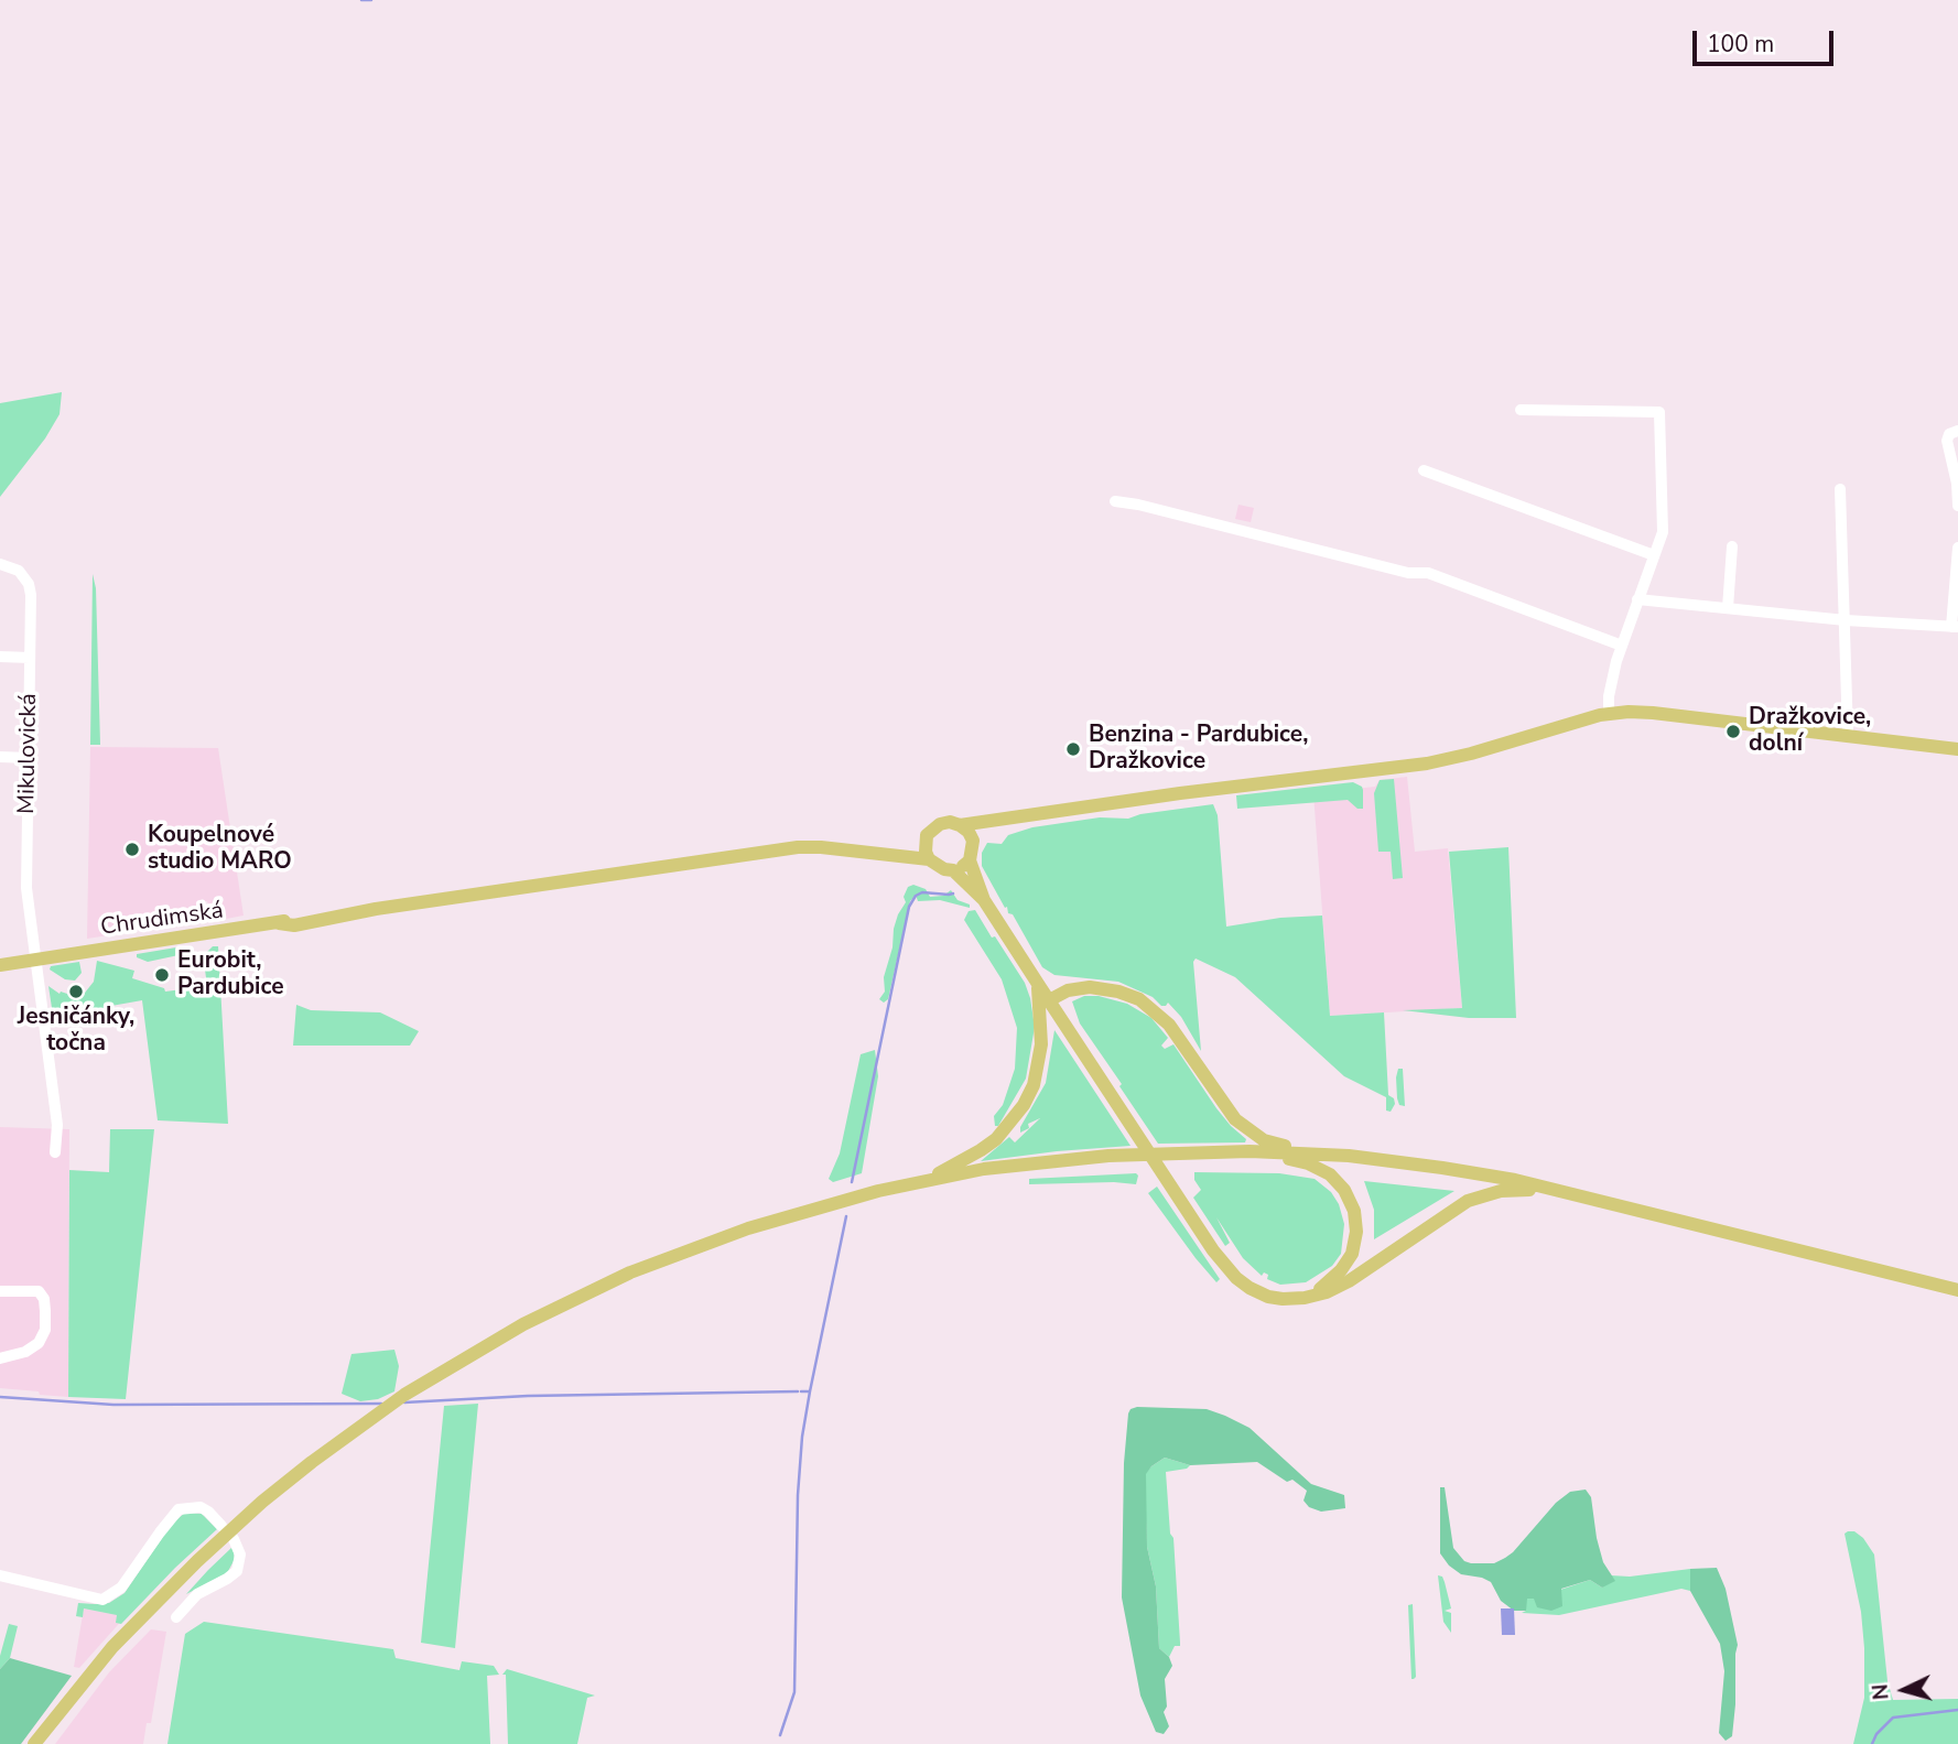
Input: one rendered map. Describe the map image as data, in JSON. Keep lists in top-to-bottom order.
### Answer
{
  "streets": {
    "main road": ["Chrudimská"],
    "street": ["Mikulovická"]
  },
  "crossings": [
    ["Mikulovická", "Chrudimská"]
  ],
  "places": [
    "Dražkovice, dolní",
    "Benzina - Pardubice, Dražkovice",
    "Koupelnové studio MARO",
    "Eurobit, Pardubice",
    "Jesničánky, točna"
  ],
  "scale_bar": "100 m",
  "north": "left"
}
